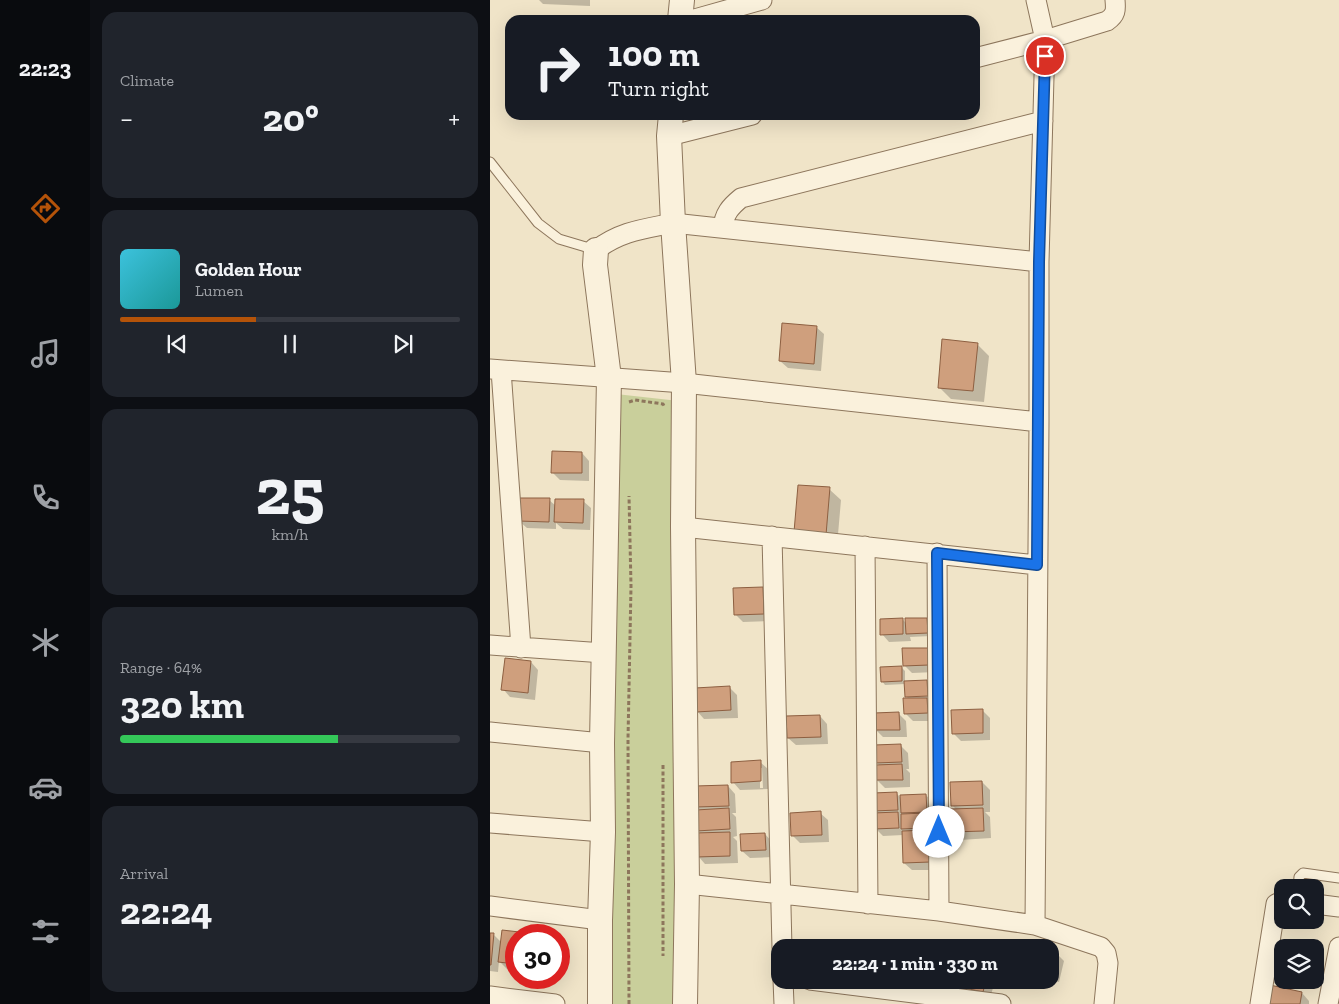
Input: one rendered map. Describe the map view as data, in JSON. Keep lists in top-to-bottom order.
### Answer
{
  "page": {
    "tabs": "22:23",
    "tile": [
      "Climate",
      ["25", "km/h"],
      ["Range · 64%", "320 km"],
      ["Arrival", "22:24"]
    ],
    "turn": ["100 m", "Turn right"],
    "heat": ["−", "20°", "+"],
    "song": ["Golden Hour", "Lumen"],
    "limit": "30",
    "trip": "22:24 · 1 min · 330 m"
  }
}
